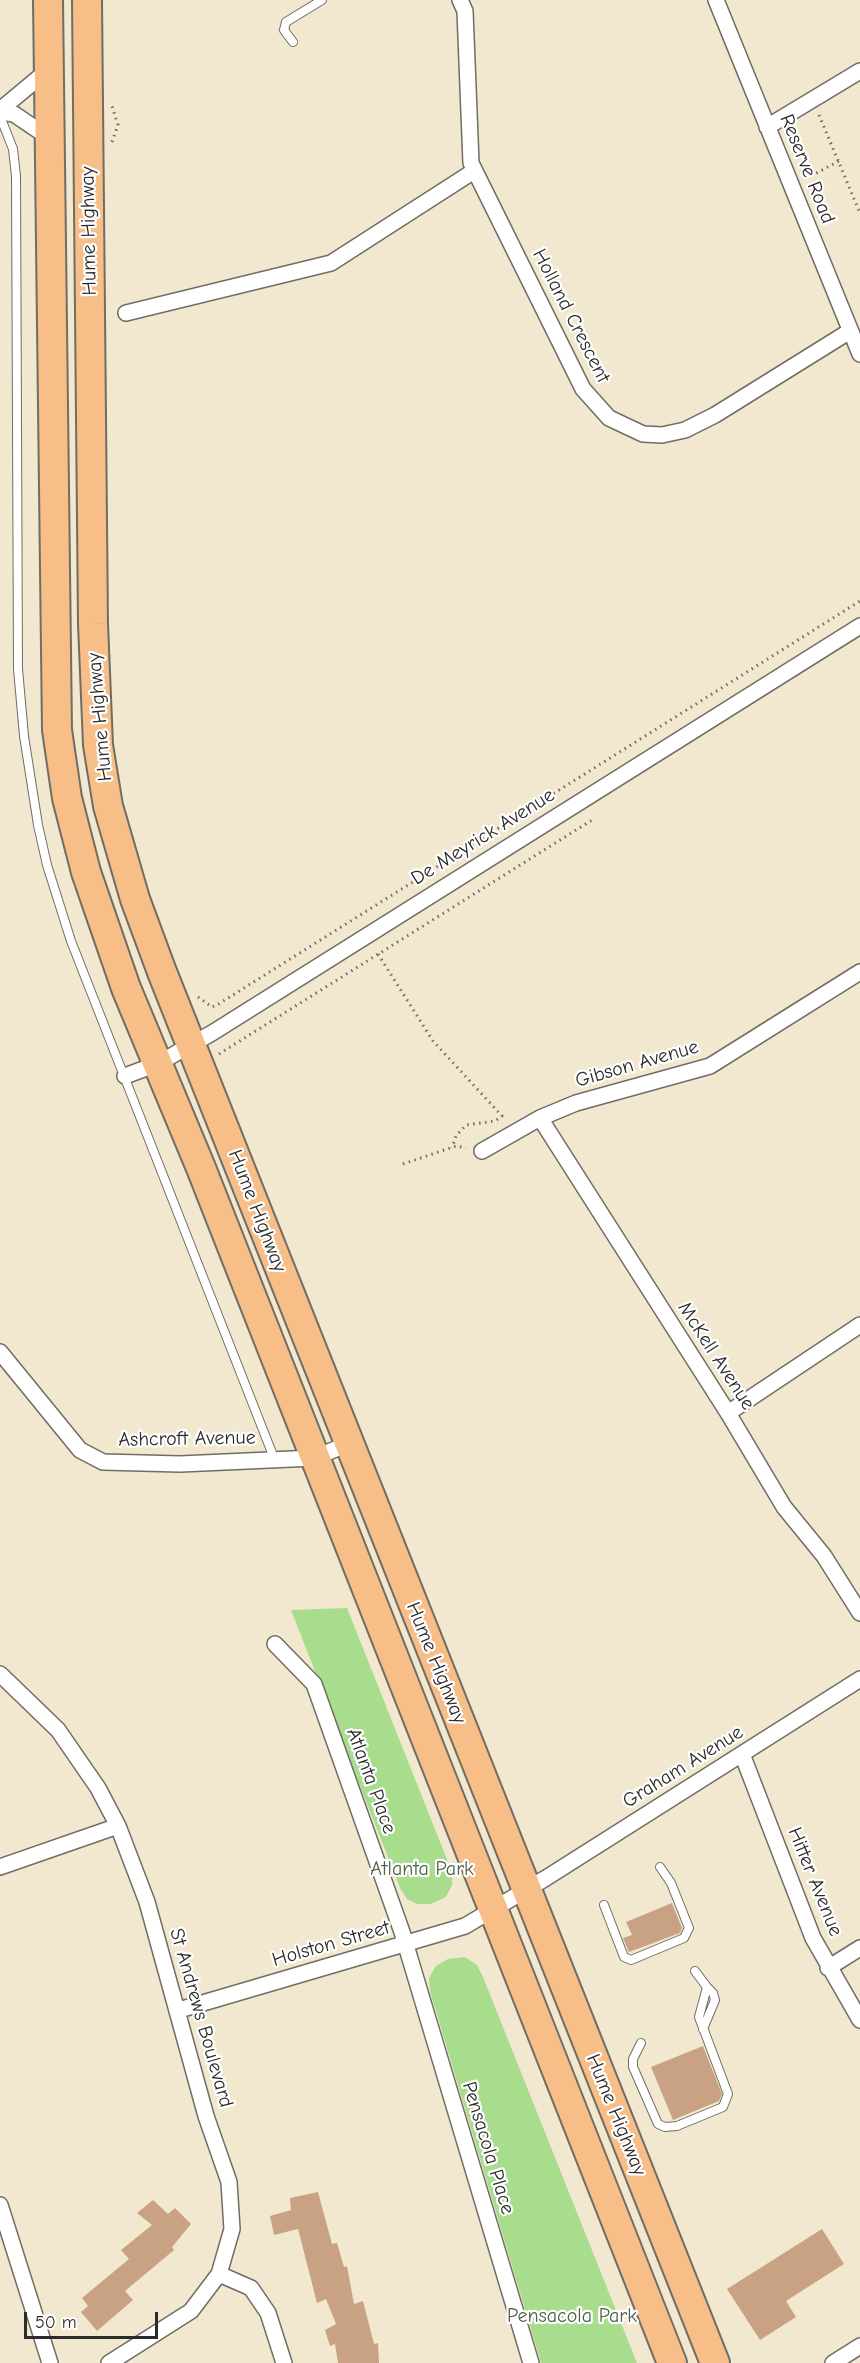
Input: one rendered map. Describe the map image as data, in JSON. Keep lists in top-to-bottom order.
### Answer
{
  "streets": {
    "highway": ["Hume Highway"],
    "street": [
      "Reserve Road",
      "Holland Crescent",
      "De Meyrick Avenue",
      "Gibson Avenue",
      "McKell Avenue",
      "Ashcroft Avenue",
      "Graham Avenue",
      "Atlanta Place",
      "Hitter Avenue",
      "Holston Street",
      "St Andrews Boulevard",
      "Pensacola Place"
    ]
  },
  "crossings": [
    ["Reserve Road", "Holland Crescent"],
    ["Hume Highway", "De Meyrick Avenue"],
    ["Hume Highway", "Ashcroft Avenue"],
    ["Hume Highway", "Graham Avenue"],
    ["Hume Highway", "Holston Street"],
    ["Gibson Avenue", "McKell Avenue"],
    ["Graham Avenue", "Hitter Avenue"],
    ["Graham Avenue", "Holston Street"],
    ["Atlanta Place", "Holston Street"],
    ["Atlanta Place", "Pensacola Place"],
    ["Holston Street", "St Andrews Boulevard"],
    ["Holston Street", "Pensacola Place"]
  ],
  "parks": ["Atlanta Park", "Pensacola Park"],
  "scale_bar": "50 m"
}
